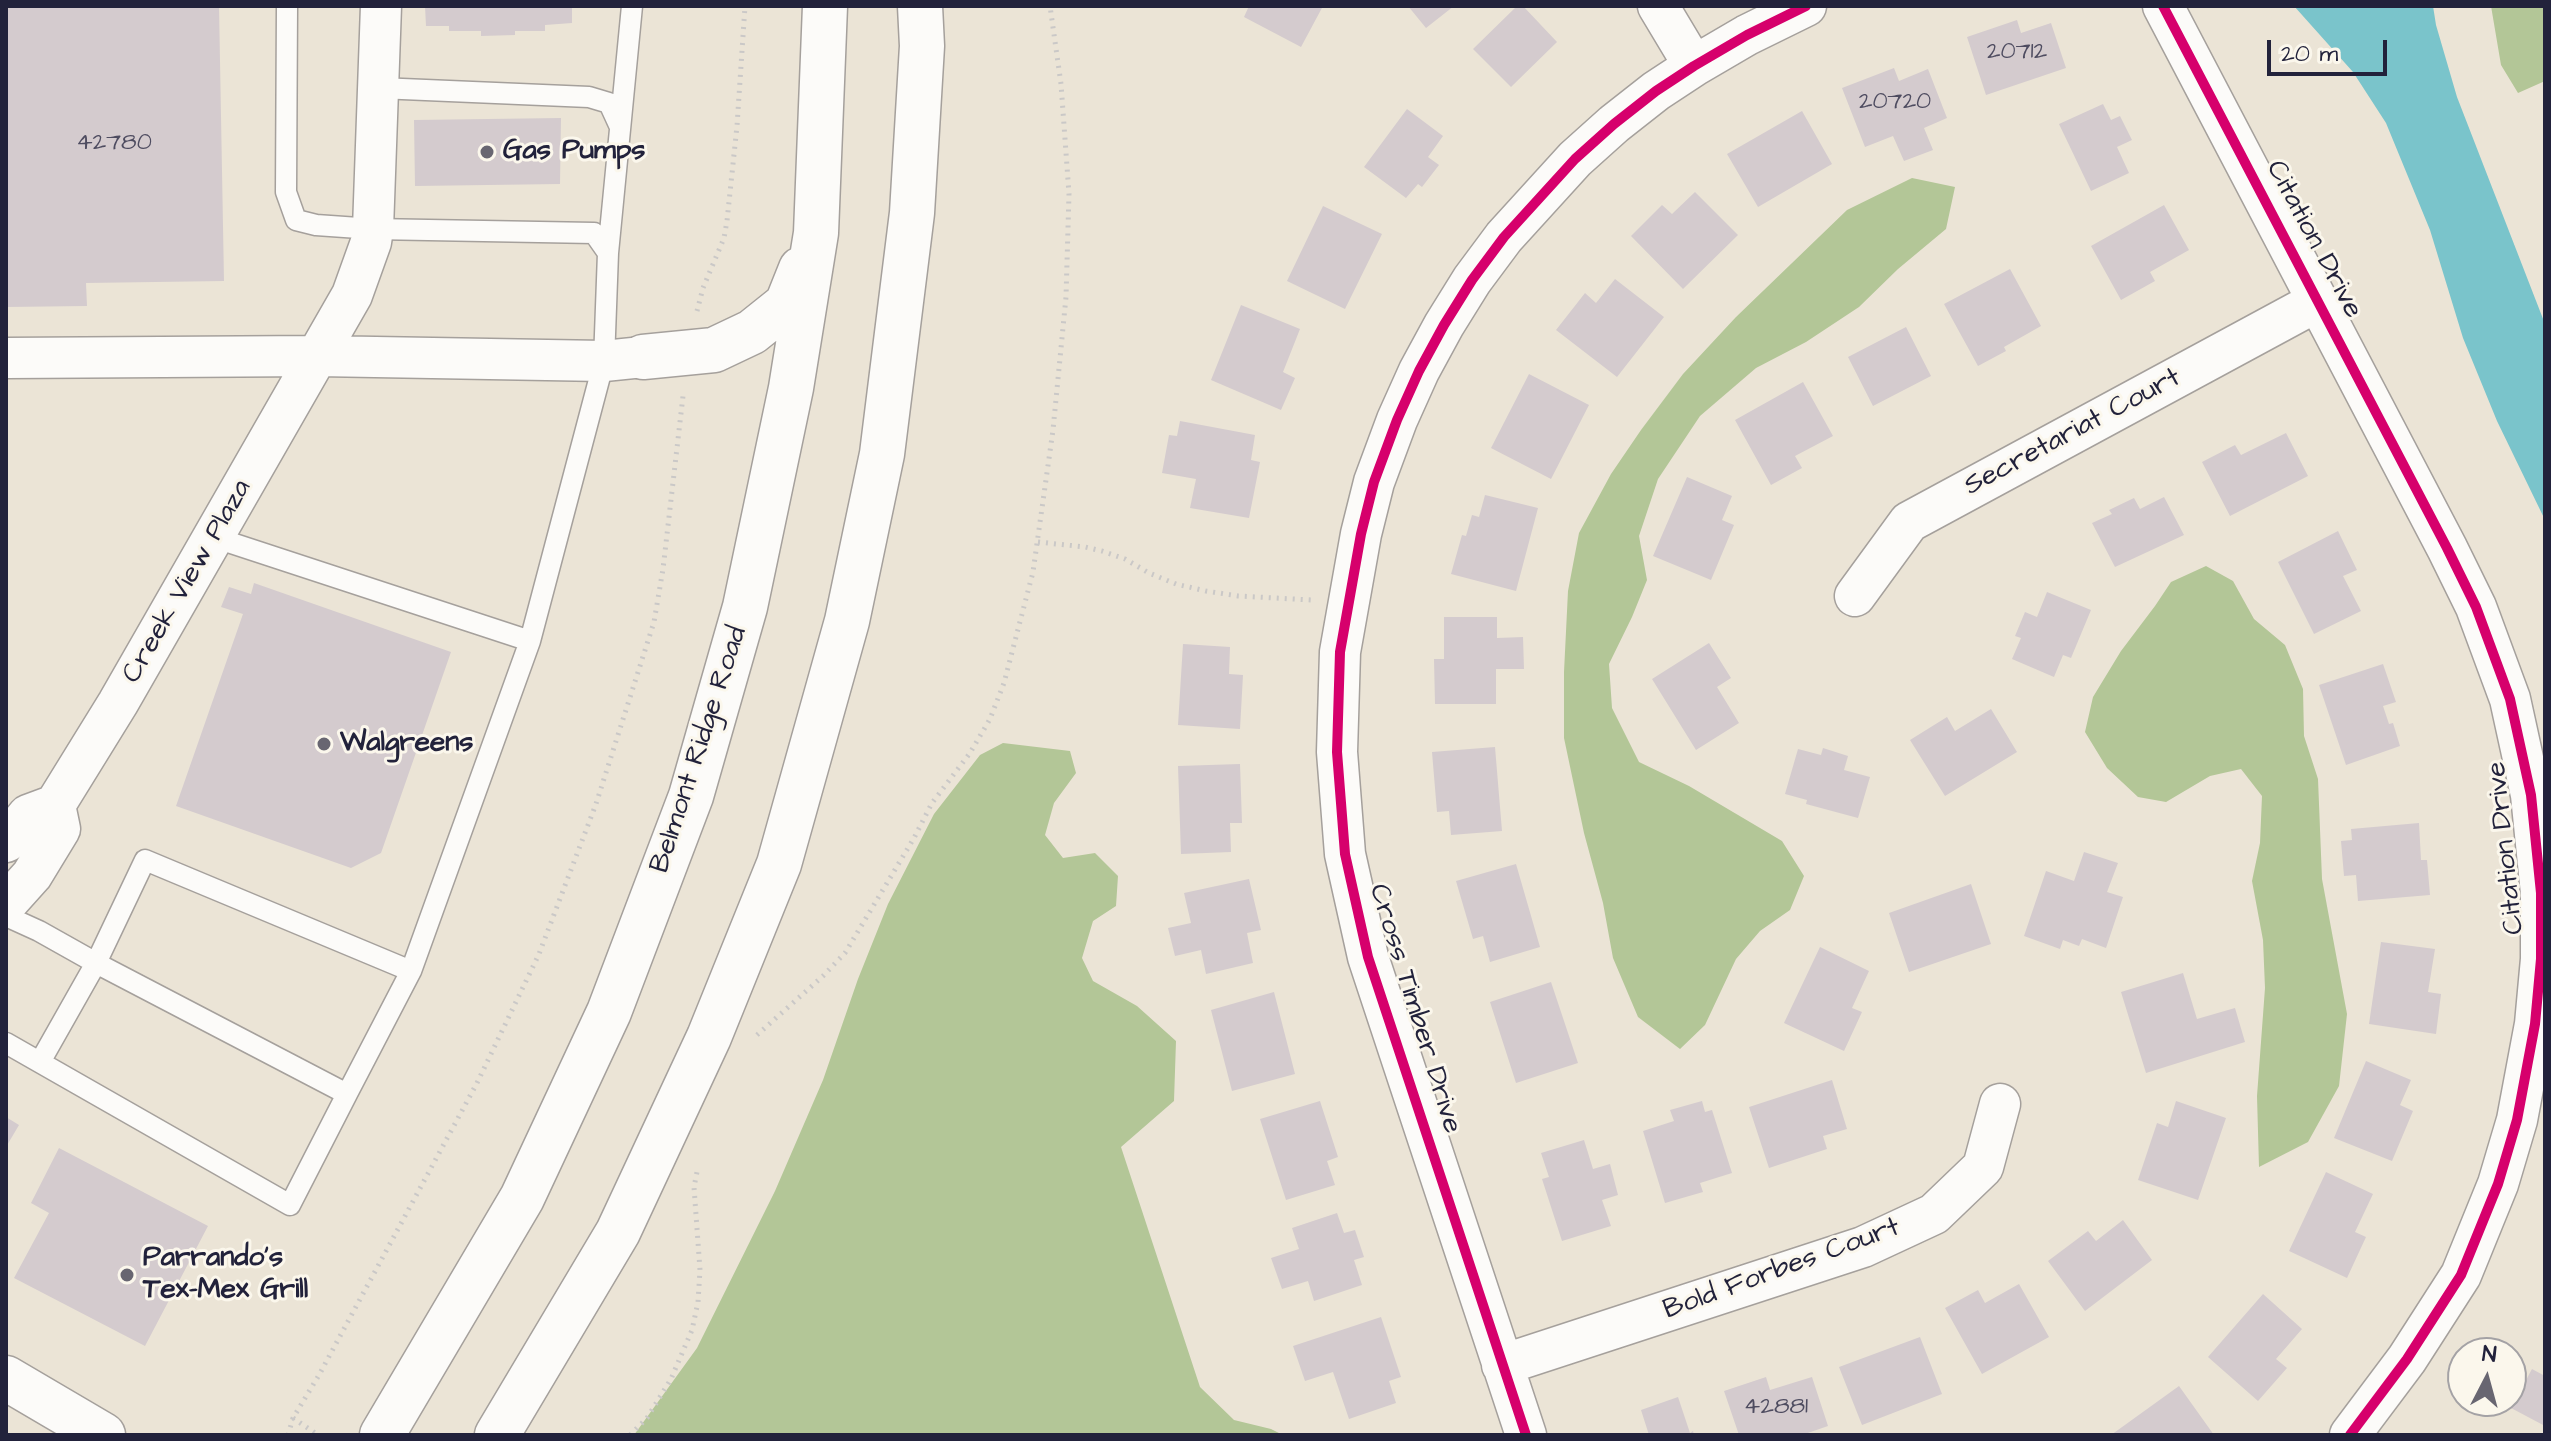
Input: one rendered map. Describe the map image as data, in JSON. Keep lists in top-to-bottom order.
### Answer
{
  "streets": {
    "main road": ["Belmont Ridge Road"],
    "street": [
      "Citation Drive",
      "Secretariat Court",
      "Creek View Plaza",
      "Cross Timber Drive",
      "Bold Forbes Court"
    ]
  },
  "crossings": [
    ["Citation Drive", "Secretariat Court"],
    ["Cross Timber Drive", "Bold Forbes Court"]
  ],
  "places": ["Gas Pumps", "Walgreens", "Parrando's Tex-Mex Grill"],
  "house_numbers": [
    "20712",
    "20720",
    "42780",
    "42881"
  ],
  "scale_bar": "20 m",
  "north": "top"
}
